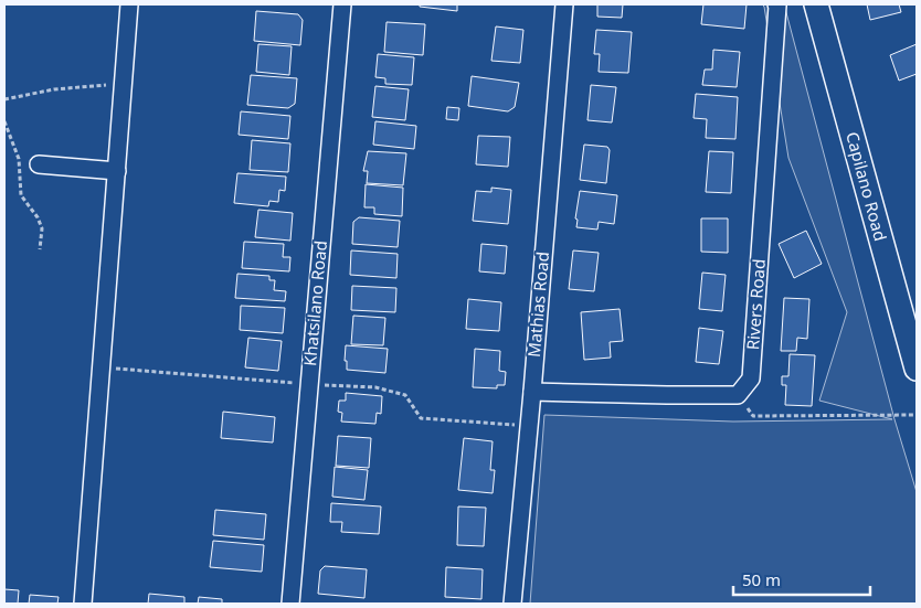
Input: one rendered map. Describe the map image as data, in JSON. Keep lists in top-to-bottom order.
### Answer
{
  "streets": {
    "street": [
      "Capilano Road",
      "Khatsilano Road",
      "Mathias Road",
      "Rivers Road"
    ]
  },
  "scale_bar": "50 m"
}
